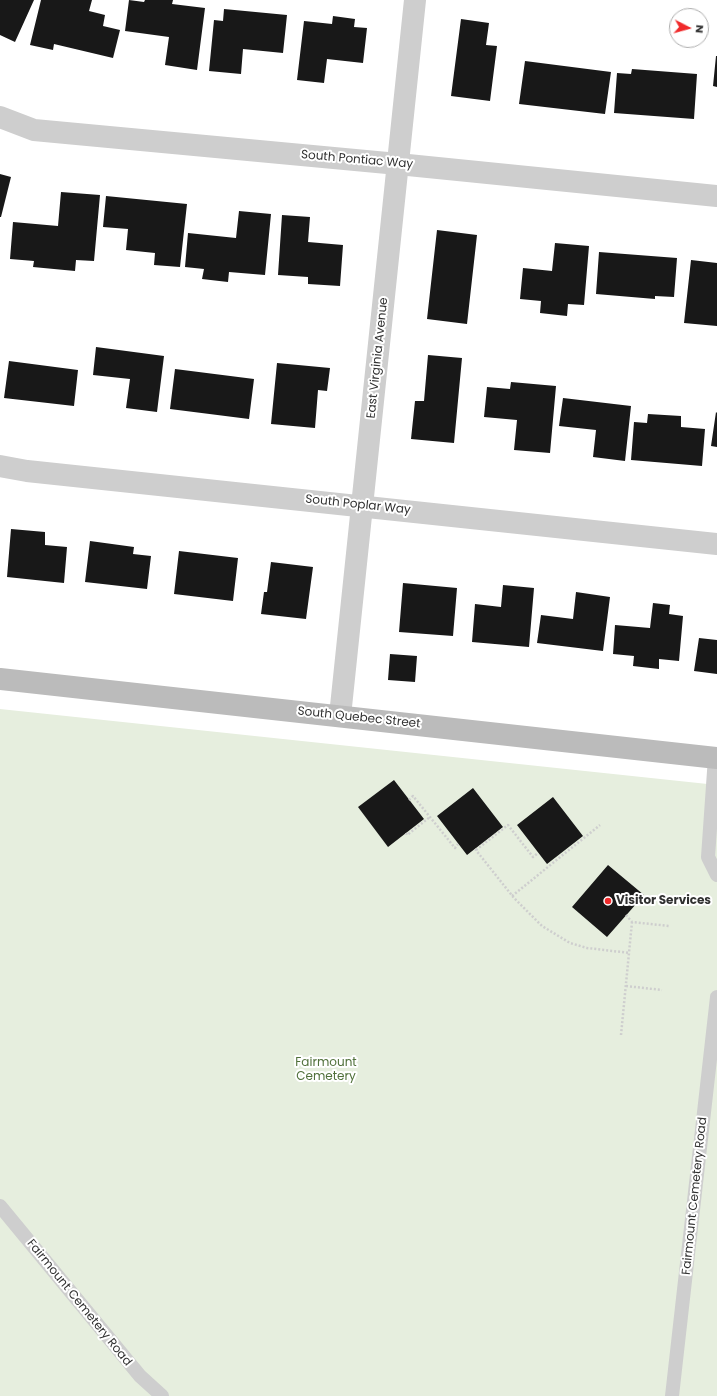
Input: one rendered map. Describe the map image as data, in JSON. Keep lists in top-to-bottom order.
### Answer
{
  "streets": {
    "main road": ["South Quebec Street"],
    "street": ["South Pontiac Way", "East Virginia Avenue", "South Poplar Way"],
    "lane": ["Fairmount Cemetery Road"]
  },
  "crossings": [
    ["South Pontiac Way", "East Virginia Avenue"],
    ["East Virginia Avenue", "South Poplar Way"],
    ["East Virginia Avenue", "South Quebec Street"]
  ],
  "parks": ["Fairmount Cemetery"],
  "places": ["Visitor Services"],
  "north": "right"
}
